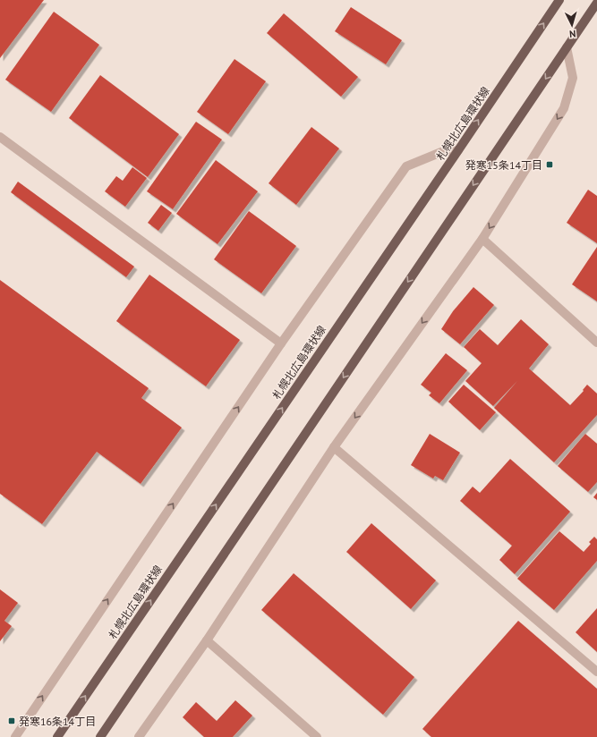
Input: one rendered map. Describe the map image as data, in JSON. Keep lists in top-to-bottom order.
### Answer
{
  "streets": {
    "main road": ["札幌北広島環状線"]
  },
  "places": {
    "transit": ["発寒15条14丁目", "発寒16条14丁目"]
  },
  "north": "bottom"
}
